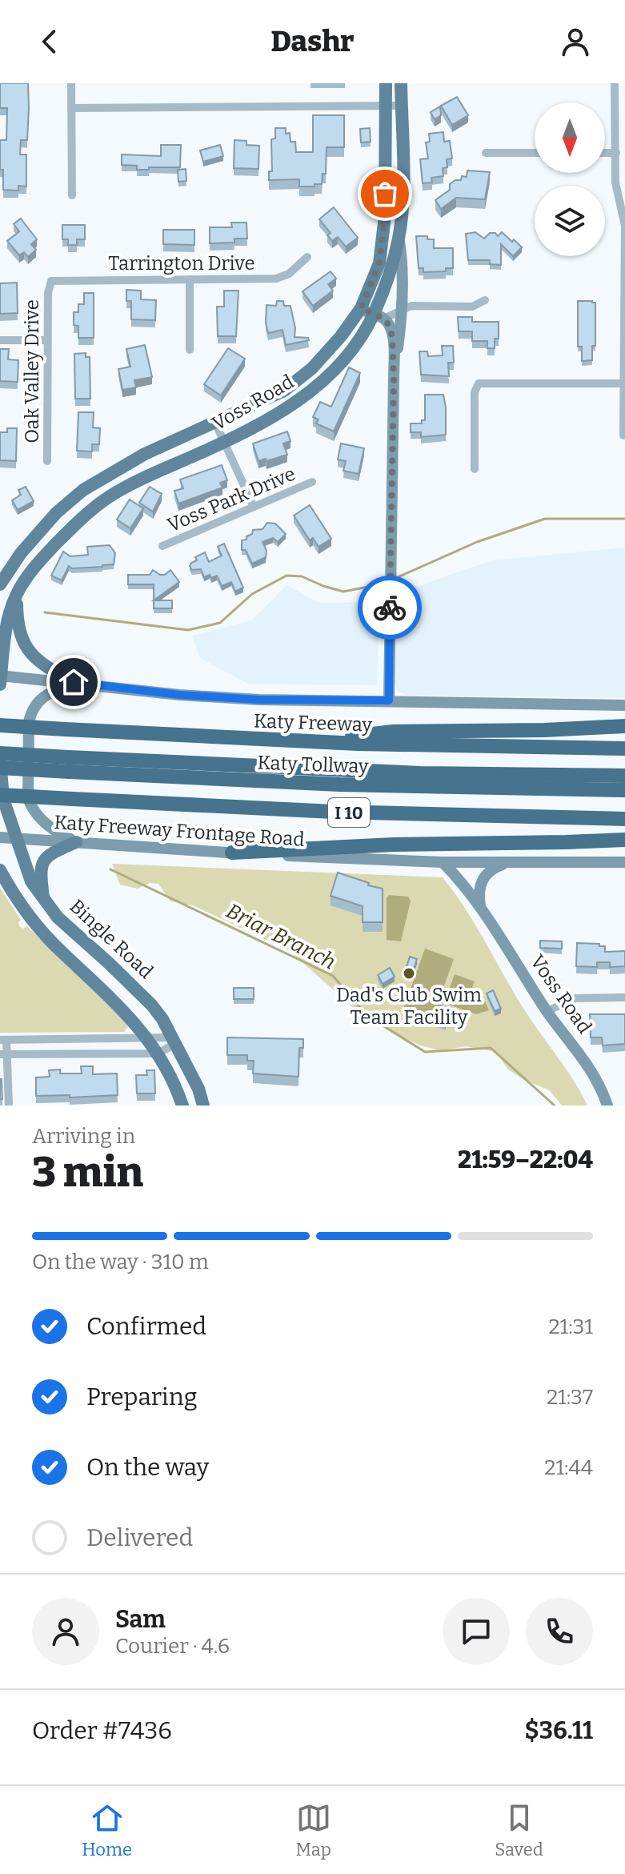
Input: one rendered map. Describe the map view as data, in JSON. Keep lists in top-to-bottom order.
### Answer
{
  "streets": {
    "highway": ["Katy Freeway", "Katy Tollway", "I 10"],
    "main road": ["Voss Road", "Katy Freeway Frontage Road", "Bingle Road"],
    "street": ["Tarrington Drive", "Oak Valley Drive", "Voss Park Drive"]
  },
  "crossings": [
    ["Tarrington Drive", "Oak Valley Drive"],
    ["Voss Road", "Katy Freeway Frontage Road"],
    ["Katy Freeway Frontage Road", "Bingle Road"]
  ],
  "water": ["Briar Branch"],
  "places": ["Dad's Club Swim Team Facility"],
  "north": "bottom",
  "page": {
    "header": "Dashr",
    "heading": ["3 min", "Arriving in", "21:59–22:04"],
    "panel": [
      "Sam",
      "Courier · 4.6",
      "Order #7436",
      "$36.11"
    ],
    "bar": "On the way · 310 m",
    "list": [
      ["Confirmed", "21:31"],
      ["Preparing", "21:37"],
      ["On the way", "21:44"],
      "Delivered"
    ],
    "tabs": ["Home", "Map", "Saved"]
  }
}
